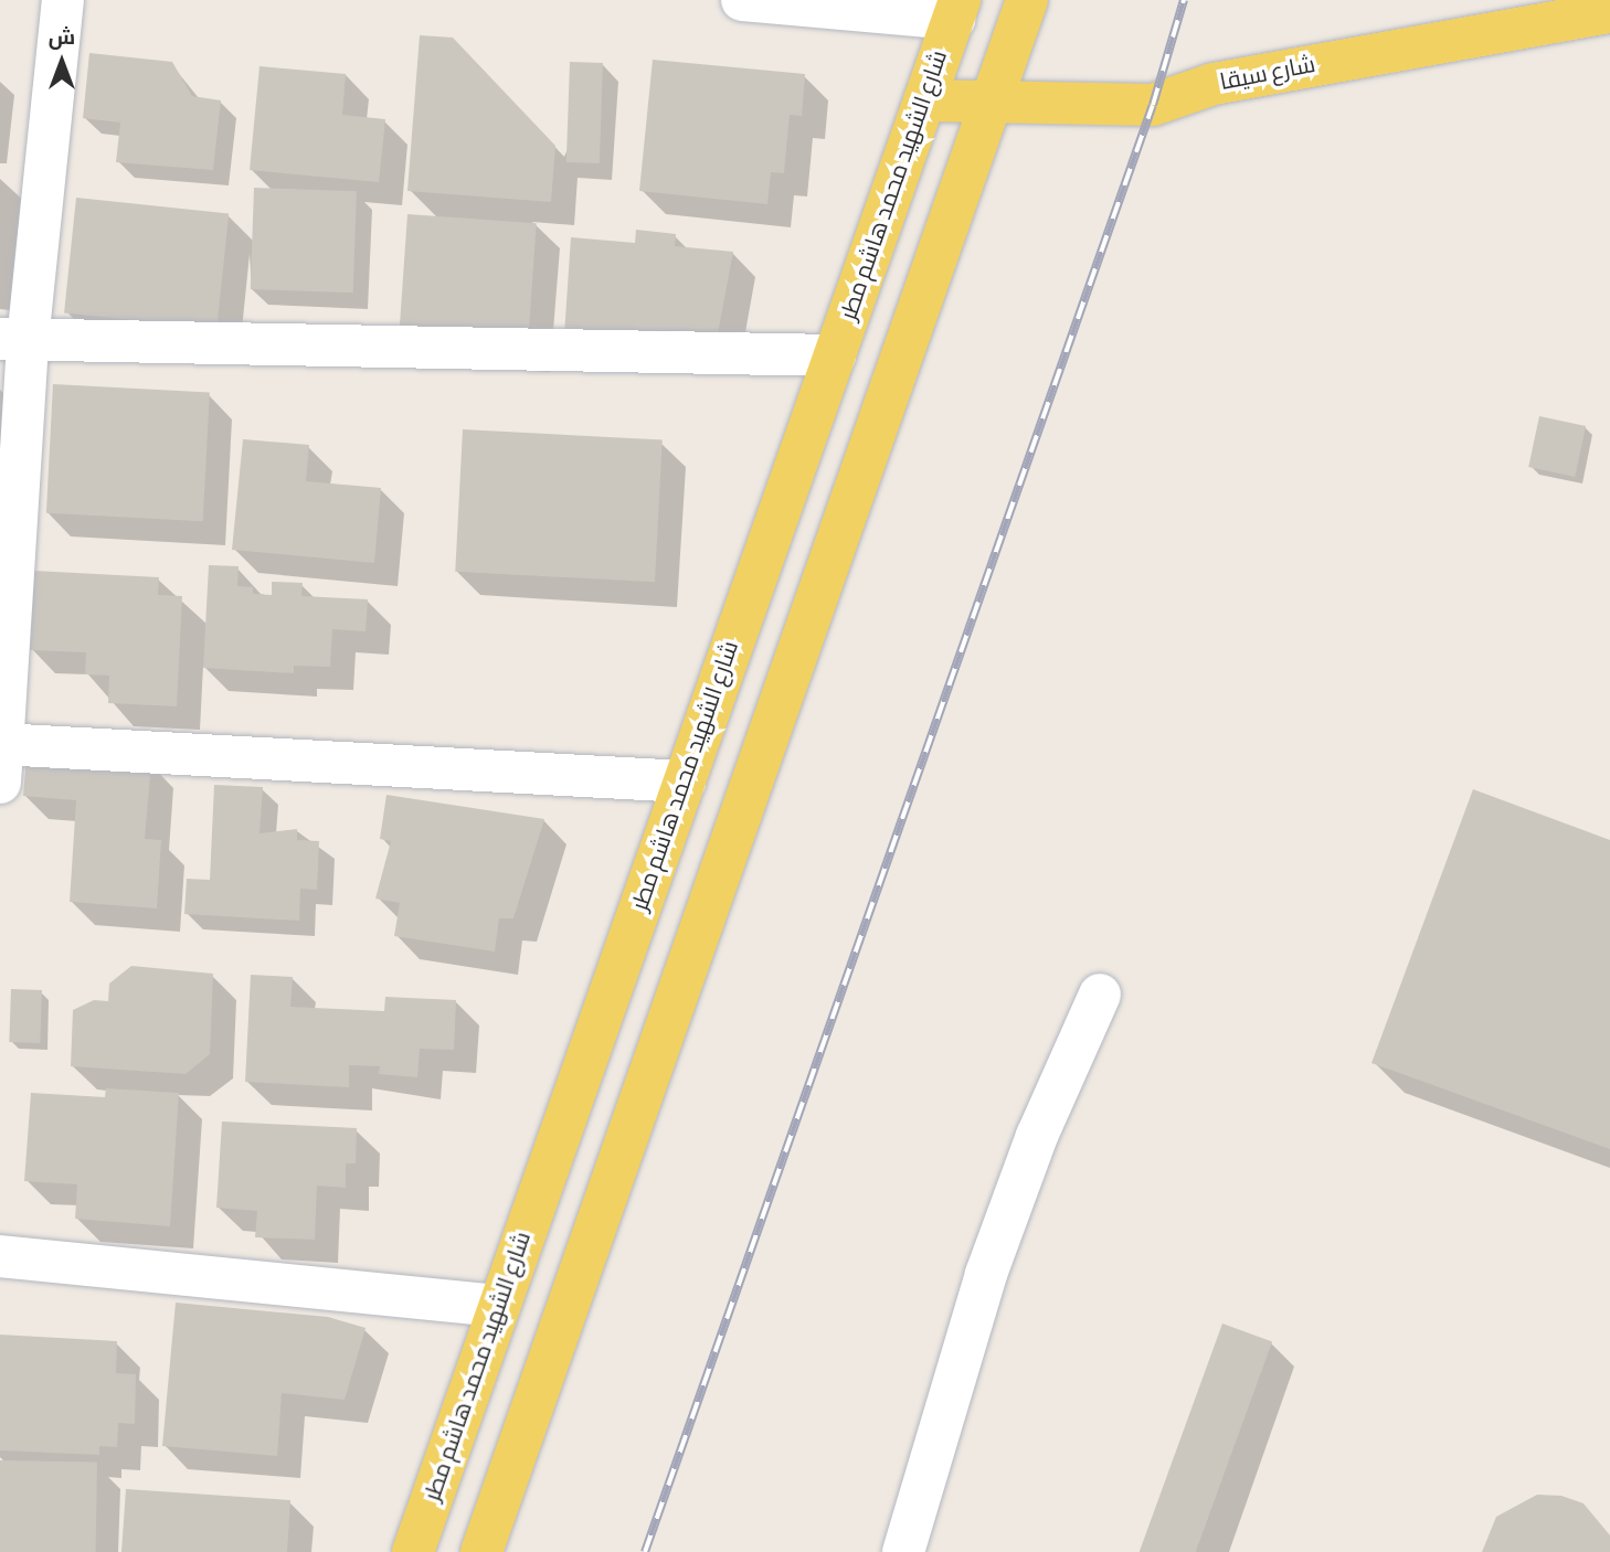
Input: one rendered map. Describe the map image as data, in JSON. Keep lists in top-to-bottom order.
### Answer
{
  "streets": {
    "main road": ["شارع سيقا", "شارع الشهيد محمد هاشم مطر"]
  },
  "crossings": [
    ["شارع سيقا", "شارع الشهيد محمد هاشم مطر"]
  ],
  "north": "top"
}
